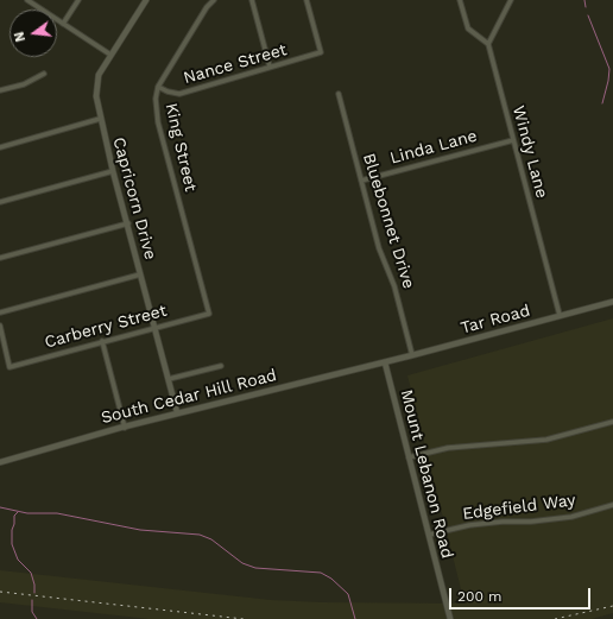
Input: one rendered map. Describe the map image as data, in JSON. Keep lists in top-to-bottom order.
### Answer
{
  "streets": {
    "street": [
      "Nance Street",
      "King Street",
      "Linda Lane",
      "Windy Lane",
      "Capricorn Drive",
      "Bluebonnet Drive",
      "Tar Road",
      "Carberry Street",
      "South Cedar Hill Road",
      "Mount Lebanon Road",
      "Edgefield Way"
    ]
  },
  "crossings": [
    ["Nance Street", "King Street"],
    ["King Street", "Carberry Street"],
    ["Linda Lane", "Windy Lane"],
    ["Linda Lane", "Bluebonnet Drive"],
    ["Windy Lane", "Tar Road"],
    ["Capricorn Drive", "Carberry Street"],
    ["Capricorn Drive", "South Cedar Hill Road"],
    ["Bluebonnet Drive", "Tar Road"],
    ["Tar Road", "South Cedar Hill Road"],
    ["Tar Road", "Mount Lebanon Road"],
    ["South Cedar Hill Road", "Mount Lebanon Road"],
    ["Mount Lebanon Road", "Edgefield Way"]
  ],
  "scale_bar": "200 m",
  "north": "left"
}
